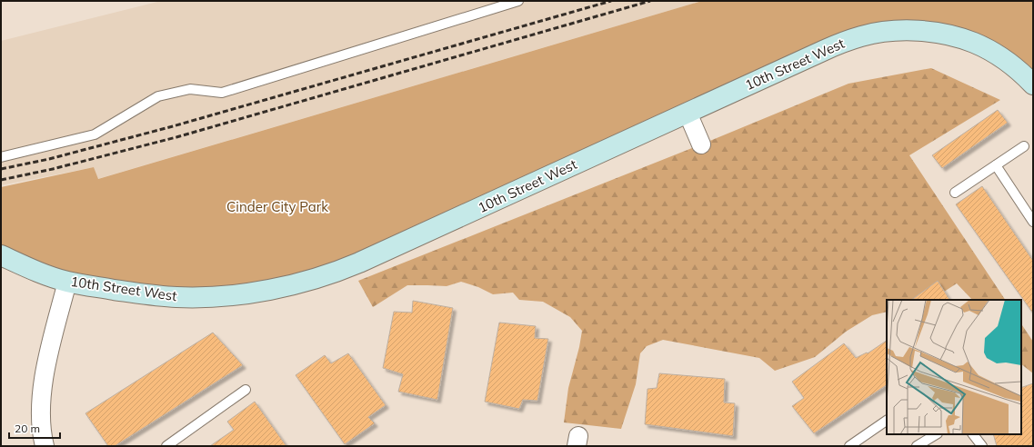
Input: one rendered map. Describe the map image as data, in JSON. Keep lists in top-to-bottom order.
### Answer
{
  "streets": {
    "street": ["10th Street West"]
  },
  "parks": ["Cinder City Park"],
  "scale_bar": "20 m"
}
